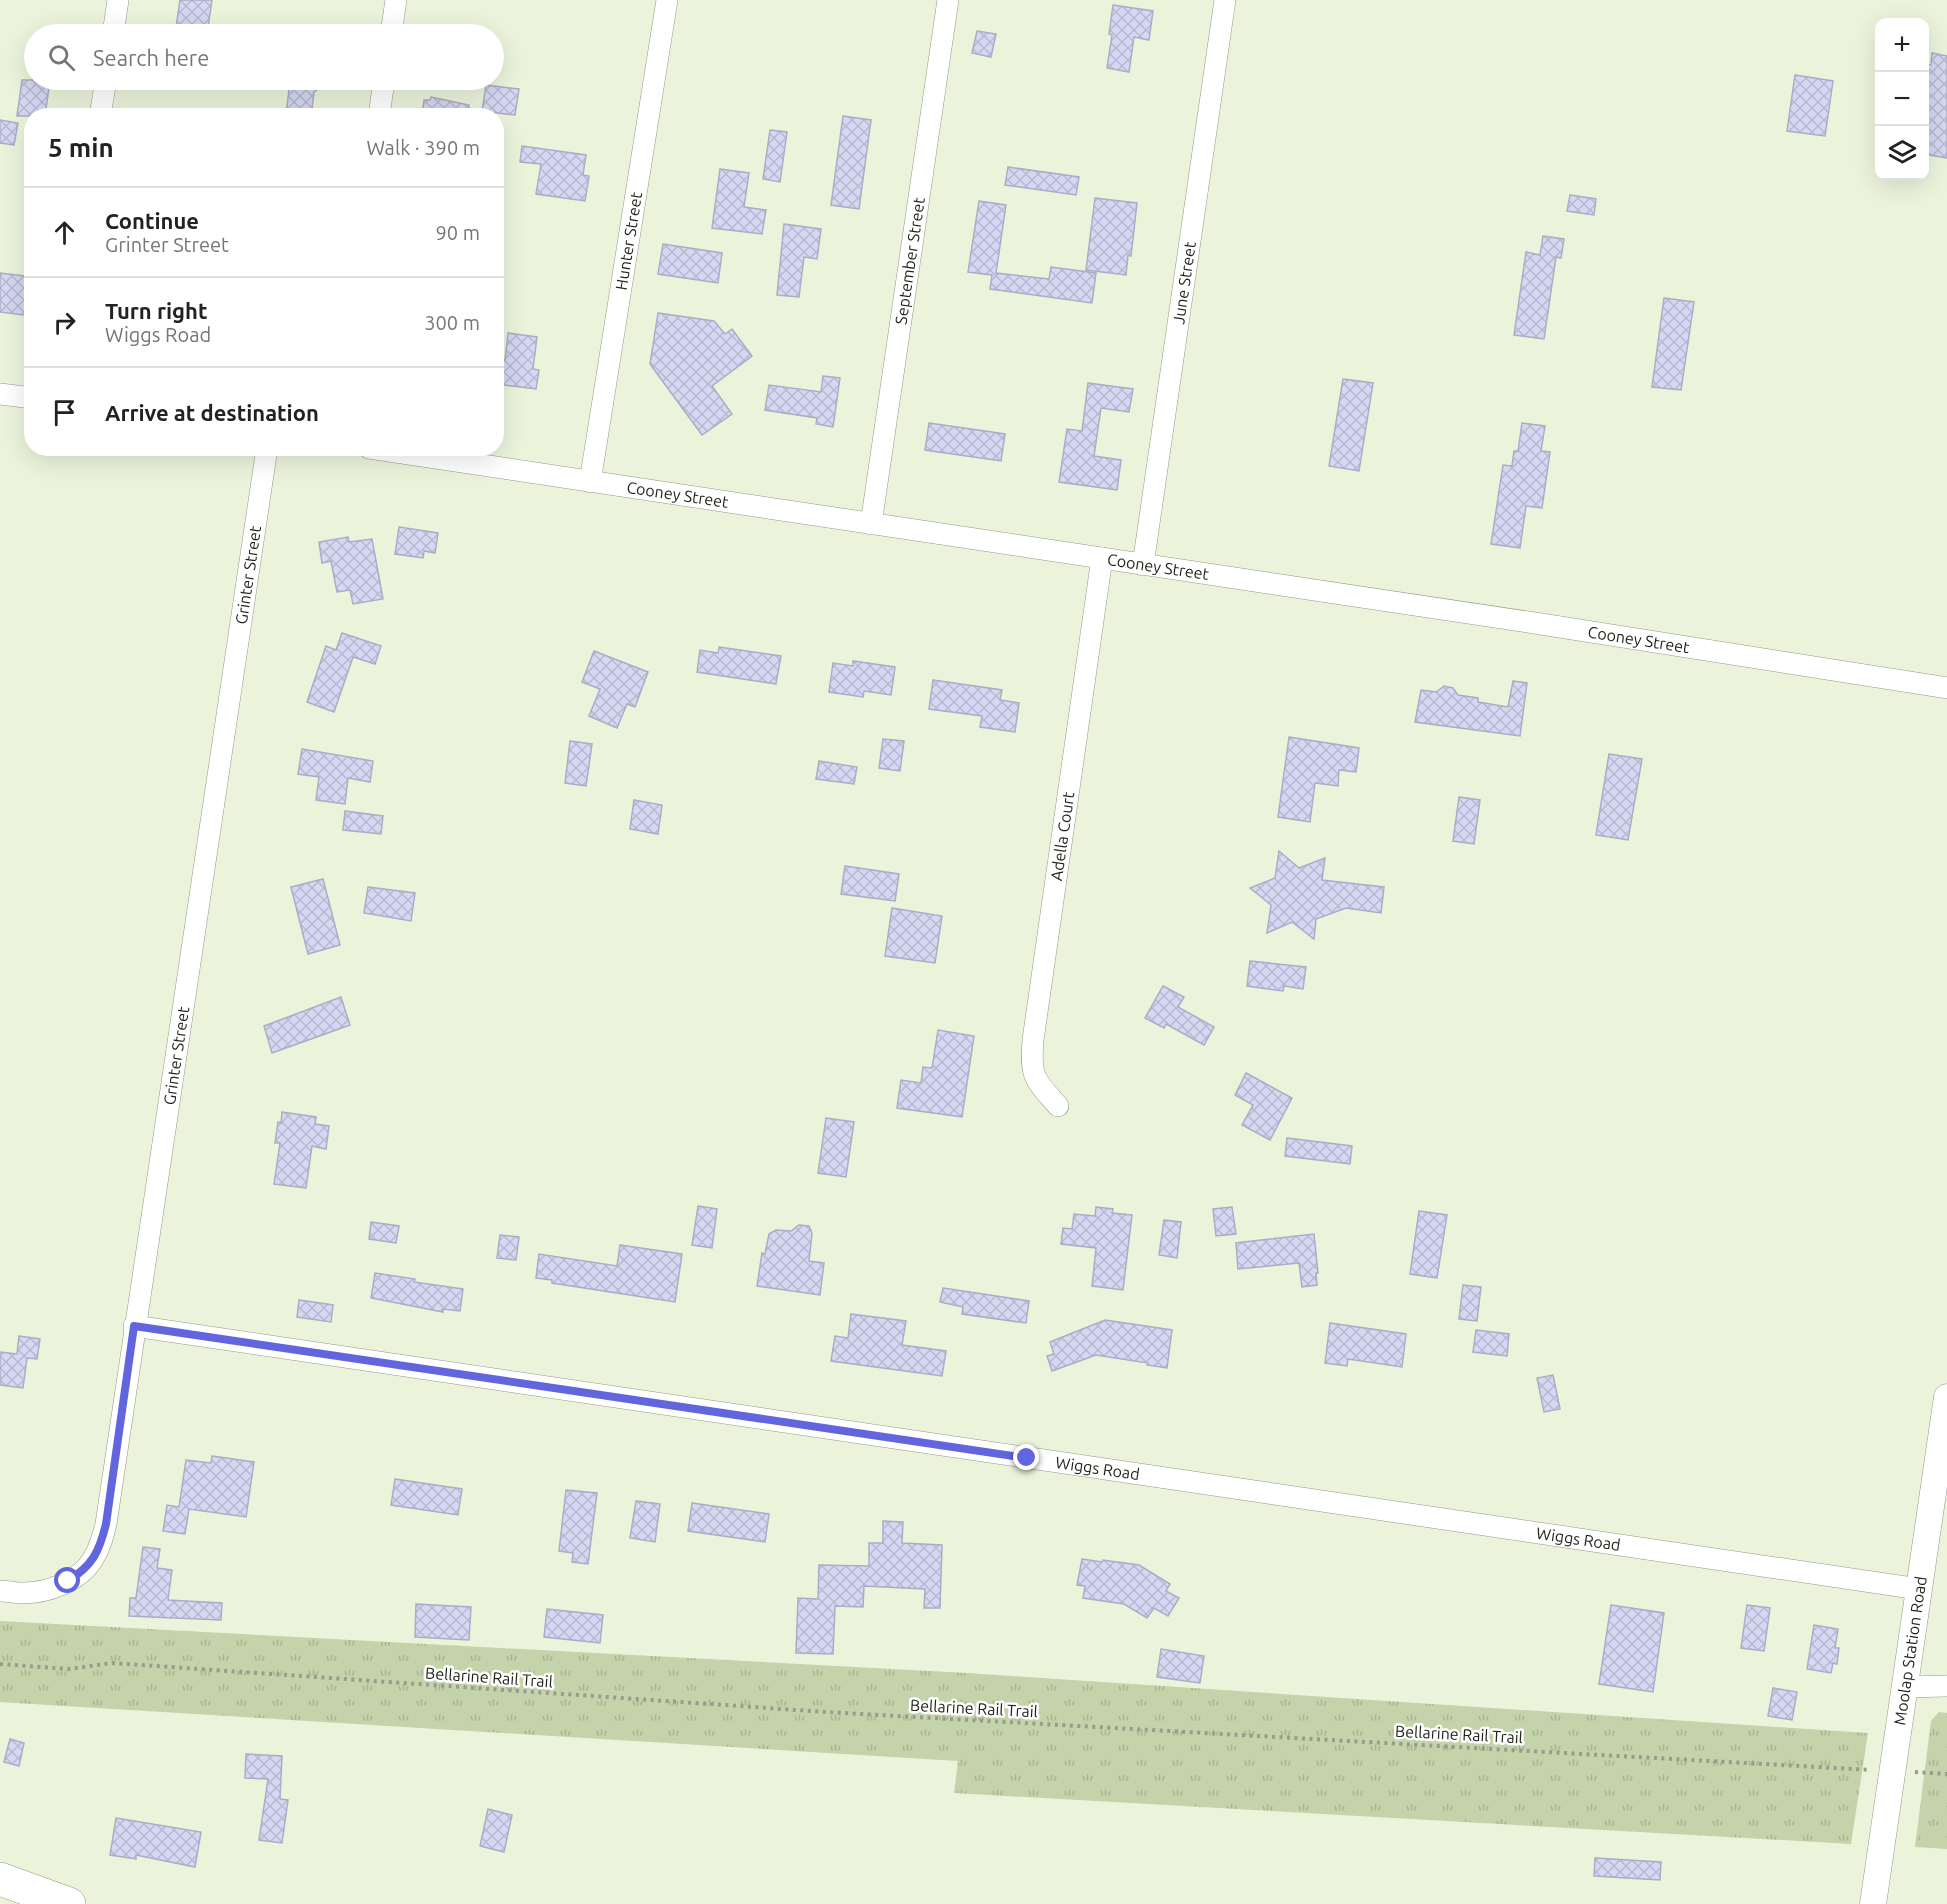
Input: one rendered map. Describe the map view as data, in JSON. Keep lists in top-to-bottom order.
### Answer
{
  "streets": {
    "street": [
      "Hunter Street",
      "September Street",
      "June Street",
      "Cooney Street",
      "Grinter Street",
      "Adella Court",
      "Wiggs Road",
      "Moolap Station Road"
    ],
    "path": ["Bellarine Rail Trail"]
  },
  "crossings": [
    ["Hunter Street", "Cooney Street"],
    ["September Street", "Cooney Street"],
    ["June Street", "Cooney Street"],
    ["Cooney Street", "Adella Court"],
    ["Grinter Street", "Wiggs Road"],
    ["Wiggs Road", "Moolap Station Road"],
    ["Moolap Station Road", "Bellarine Rail Trail"]
  ],
  "page": {
    "map_buttons": ["+", "−"],
    "search": "Search here",
    "heading": ["5 min", "Walk · 390 m"],
    "list": [
      ["Continue", "Grinter Street", "90 m"],
      ["Turn right", "Wiggs Road", "300 m"],
      "Arrive at destination"
    ]
  }
}
